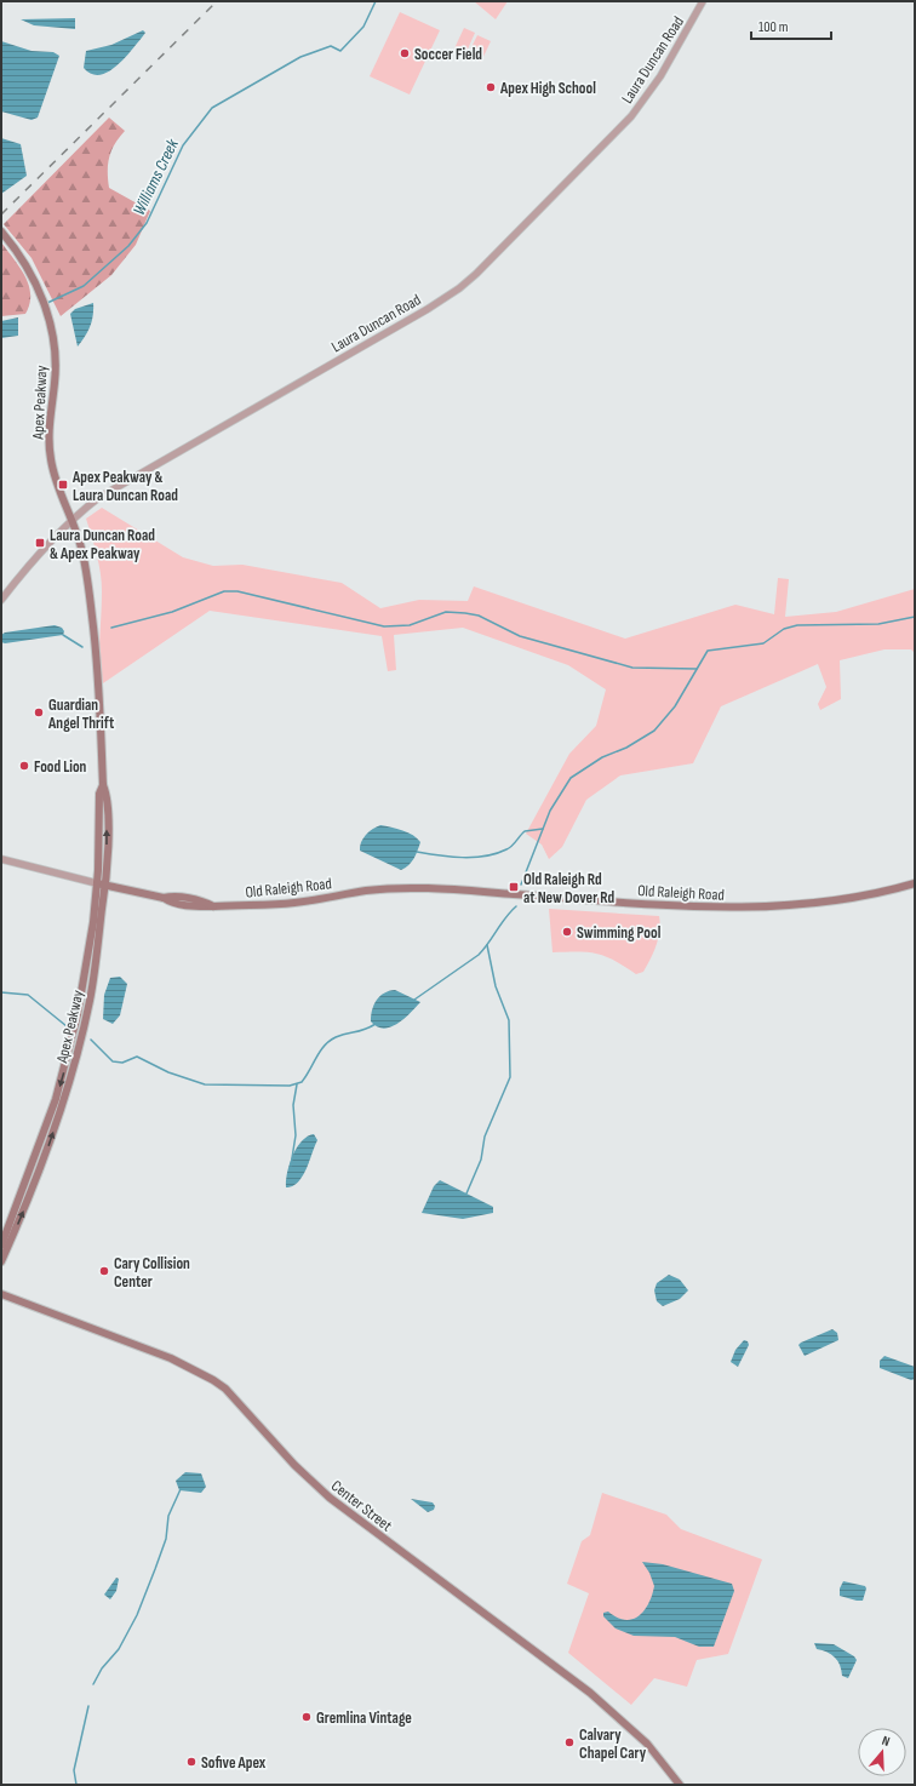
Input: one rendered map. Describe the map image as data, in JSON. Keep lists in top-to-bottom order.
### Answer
{
  "streets": {
    "main road": ["Apex Peakway", "Old Raleigh Road", "Center Street"],
    "street": ["Laura Duncan Road"]
  },
  "crossings": [
    ["Laura Duncan Road", "Apex Peakway"],
    ["Apex Peakway", "Old Raleigh Road"]
  ],
  "water": ["Williams Creek"],
  "places": {
    "other": [
      "Soccer Field",
      "Apex High School",
      "Guardian Angel Thrift",
      "Food Lion",
      "Swimming Pool",
      "Cary Collision Center",
      "Gremlina Vintage",
      "Calvary Chapel Cary",
      "Sofive Apex"
    ],
    "transit": ["Apex Peakway & Laura Duncan Road", "Laura Duncan Road & Apex Peakway", "Old Raleigh Rd at New Dover Rd"]
  },
  "scale_bar": "100 m",
  "north": "top"
}
